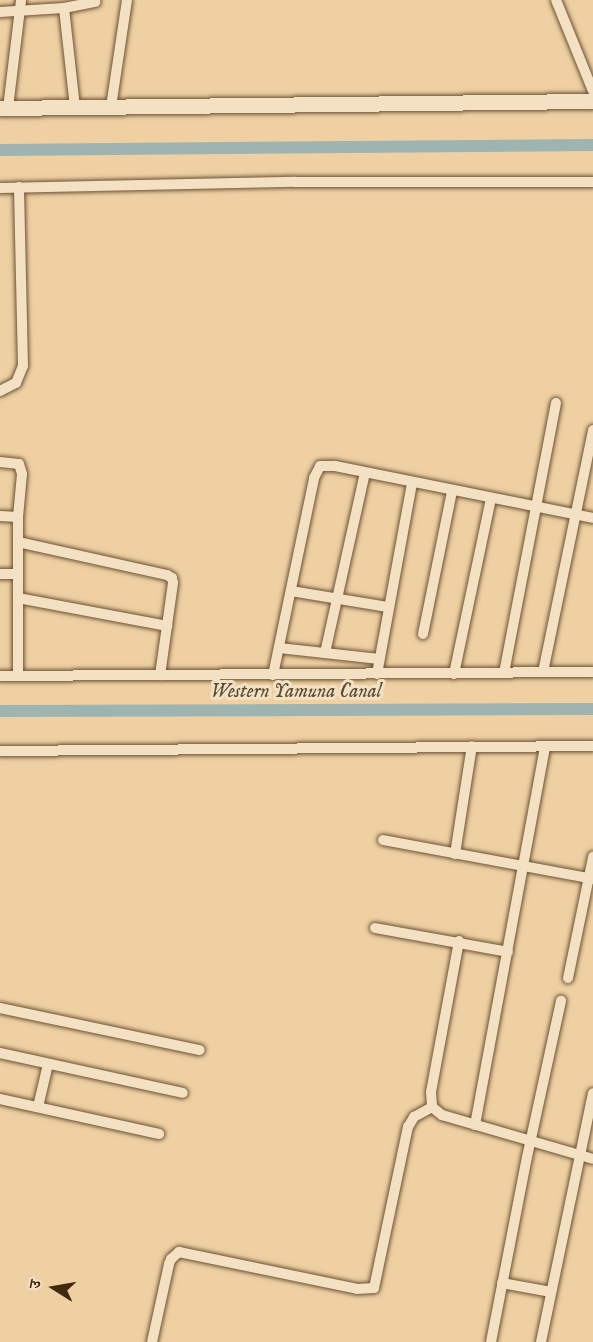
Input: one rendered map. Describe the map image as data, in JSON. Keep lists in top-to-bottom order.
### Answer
{
  "water": ["Western Yamuna Canal"],
  "north": "left"
}
